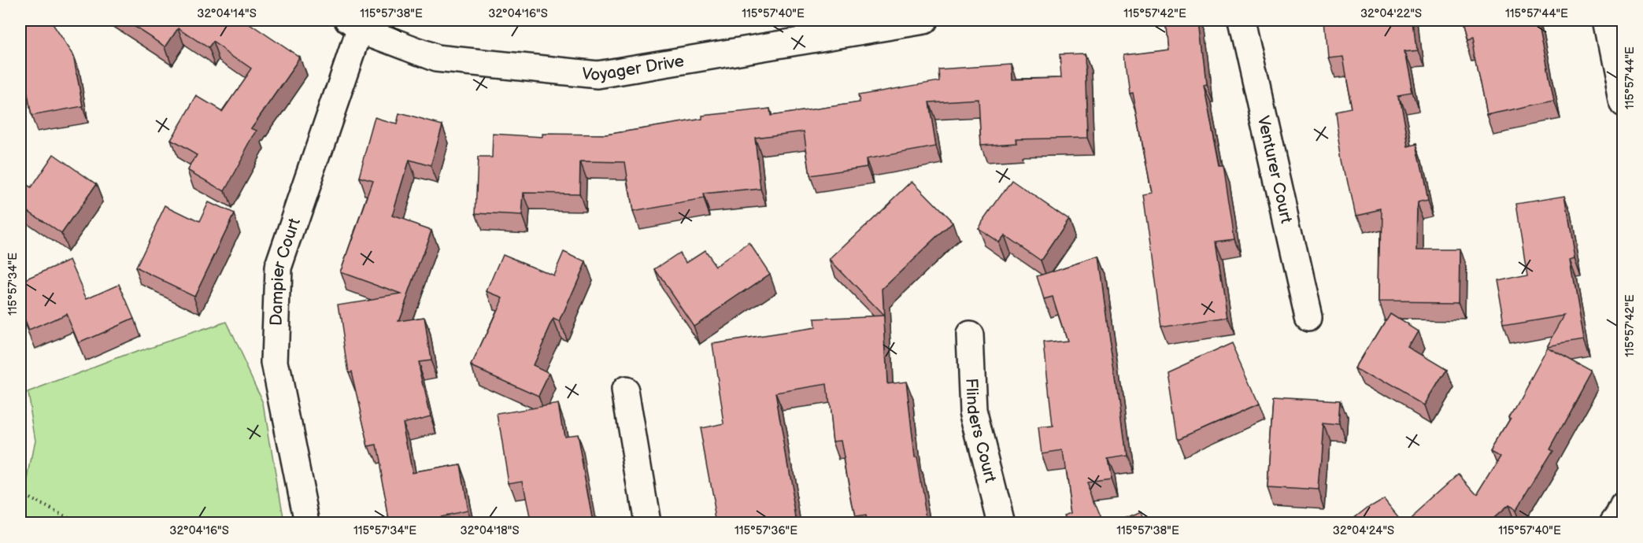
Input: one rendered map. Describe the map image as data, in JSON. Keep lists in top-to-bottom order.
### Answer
{
  "streets": {
    "street": [
      "Voyager Drive",
      "Venturer Court",
      "Dampier Court",
      "Flinders Court"
    ]
  },
  "crossings": [
    ["Voyager Drive", "Dampier Court"]
  ],
  "coordinates": [
    "32°04'14\"S",
    "115°57'38\"E",
    "32°04'16\"S",
    "115°57'40\"E",
    "115°57'42\"E",
    "32°04'22\"S",
    "115°57'44\"E",
    "115°57'34\"E",
    "32°04'18\"S",
    "115°57'36\"E",
    "32°04'24\"S"
  ]
}
